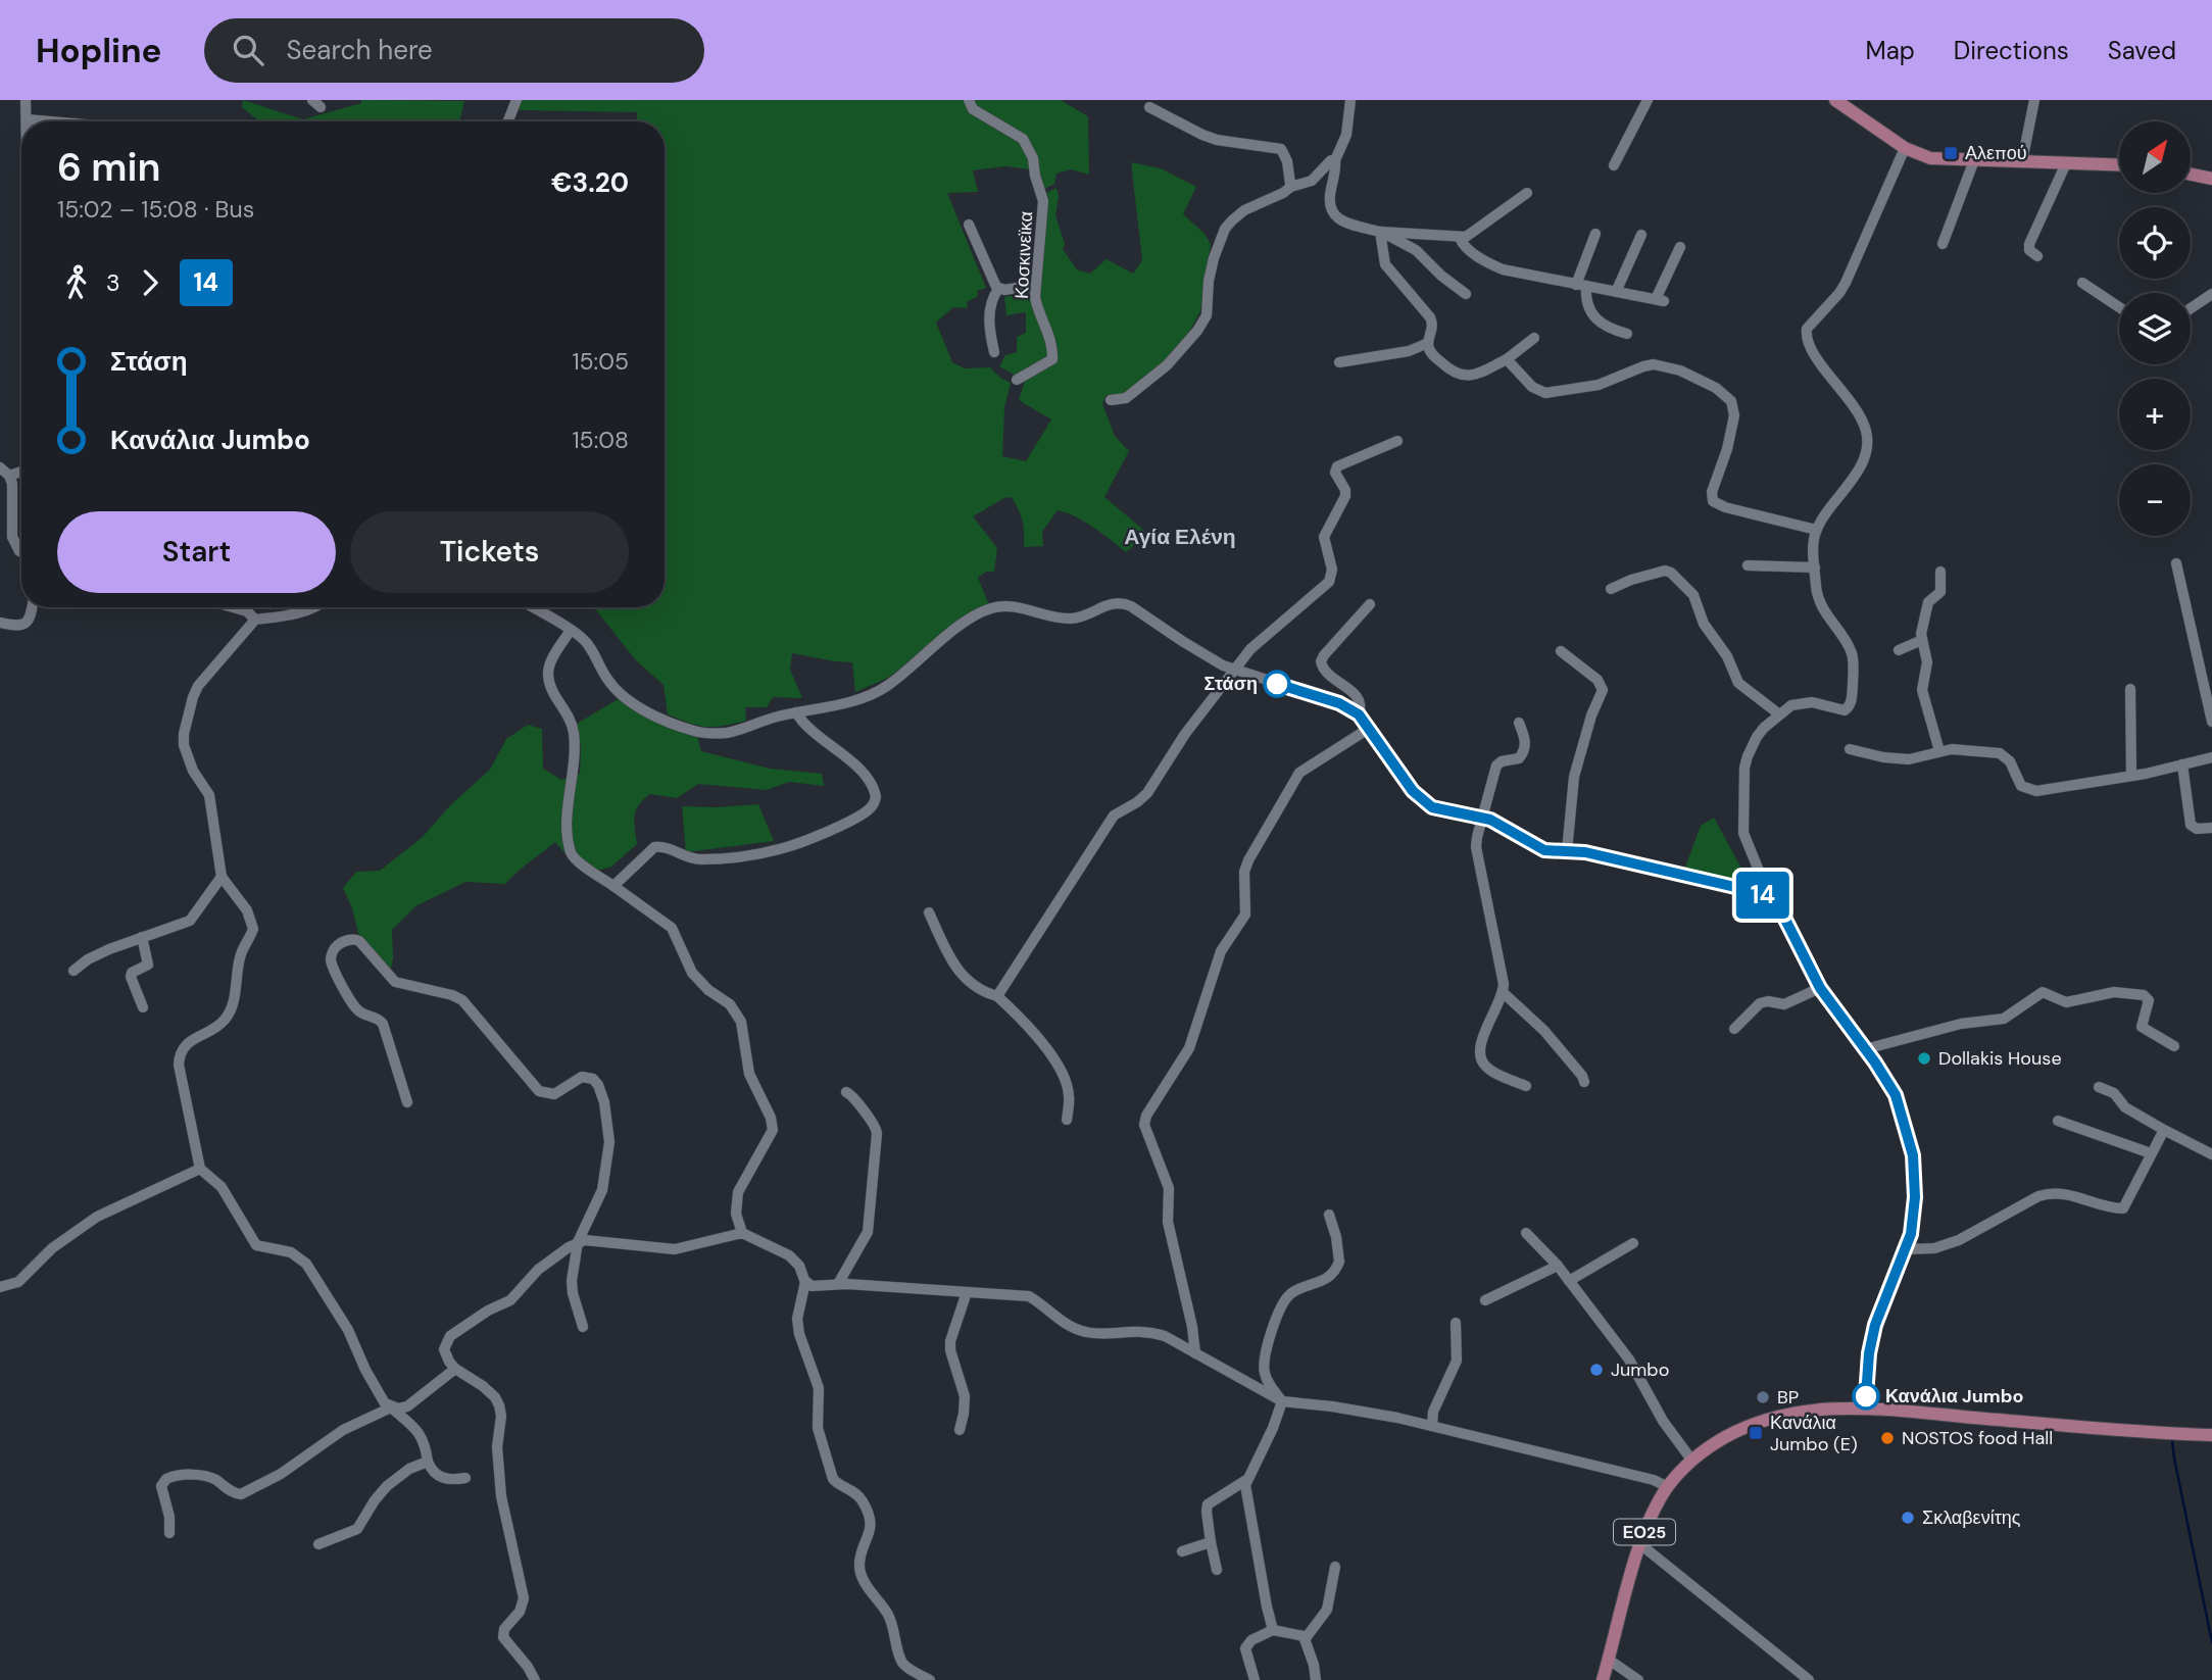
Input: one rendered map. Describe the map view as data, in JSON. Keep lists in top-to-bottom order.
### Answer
{
  "streets": {
    "main road": ["ΕΟ25"],
    "street": ["Κοσκινεϊκα"]
  },
  "districts": ["Αγία Ελένη"],
  "places": {
    "transit": ["Αλεπού", "Κανάλια Jumbo (E)"],
    "other": [
      "Στάση",
      "Dollakis House",
      "Jumbo",
      "Κανάλια Jumbo",
      "BP",
      "NOSTOS food Hall",
      "Σκλαβενίτης"
    ]
  },
  "lines": ["bus line 14"],
  "north": "top right",
  "page": {
    "header": "Hopline",
    "search": "Search here",
    "nav": ["Map", "Directions", "Saved"],
    "on_map": "14",
    "map_buttons": ["+", "−"],
    "heading": ["6 min", "15:02 – 15:08 · Bus", "€3.20"],
    "legs": ["3", "14"],
    "list": [
      {
        "name": "Στάση",
        "value": "15:05"
      },
      {
        "name": "Κανάλια Jumbo",
        "value": "15:08"
      }
    ],
    "buttons": ["Start", "Tickets"]
  }
}
